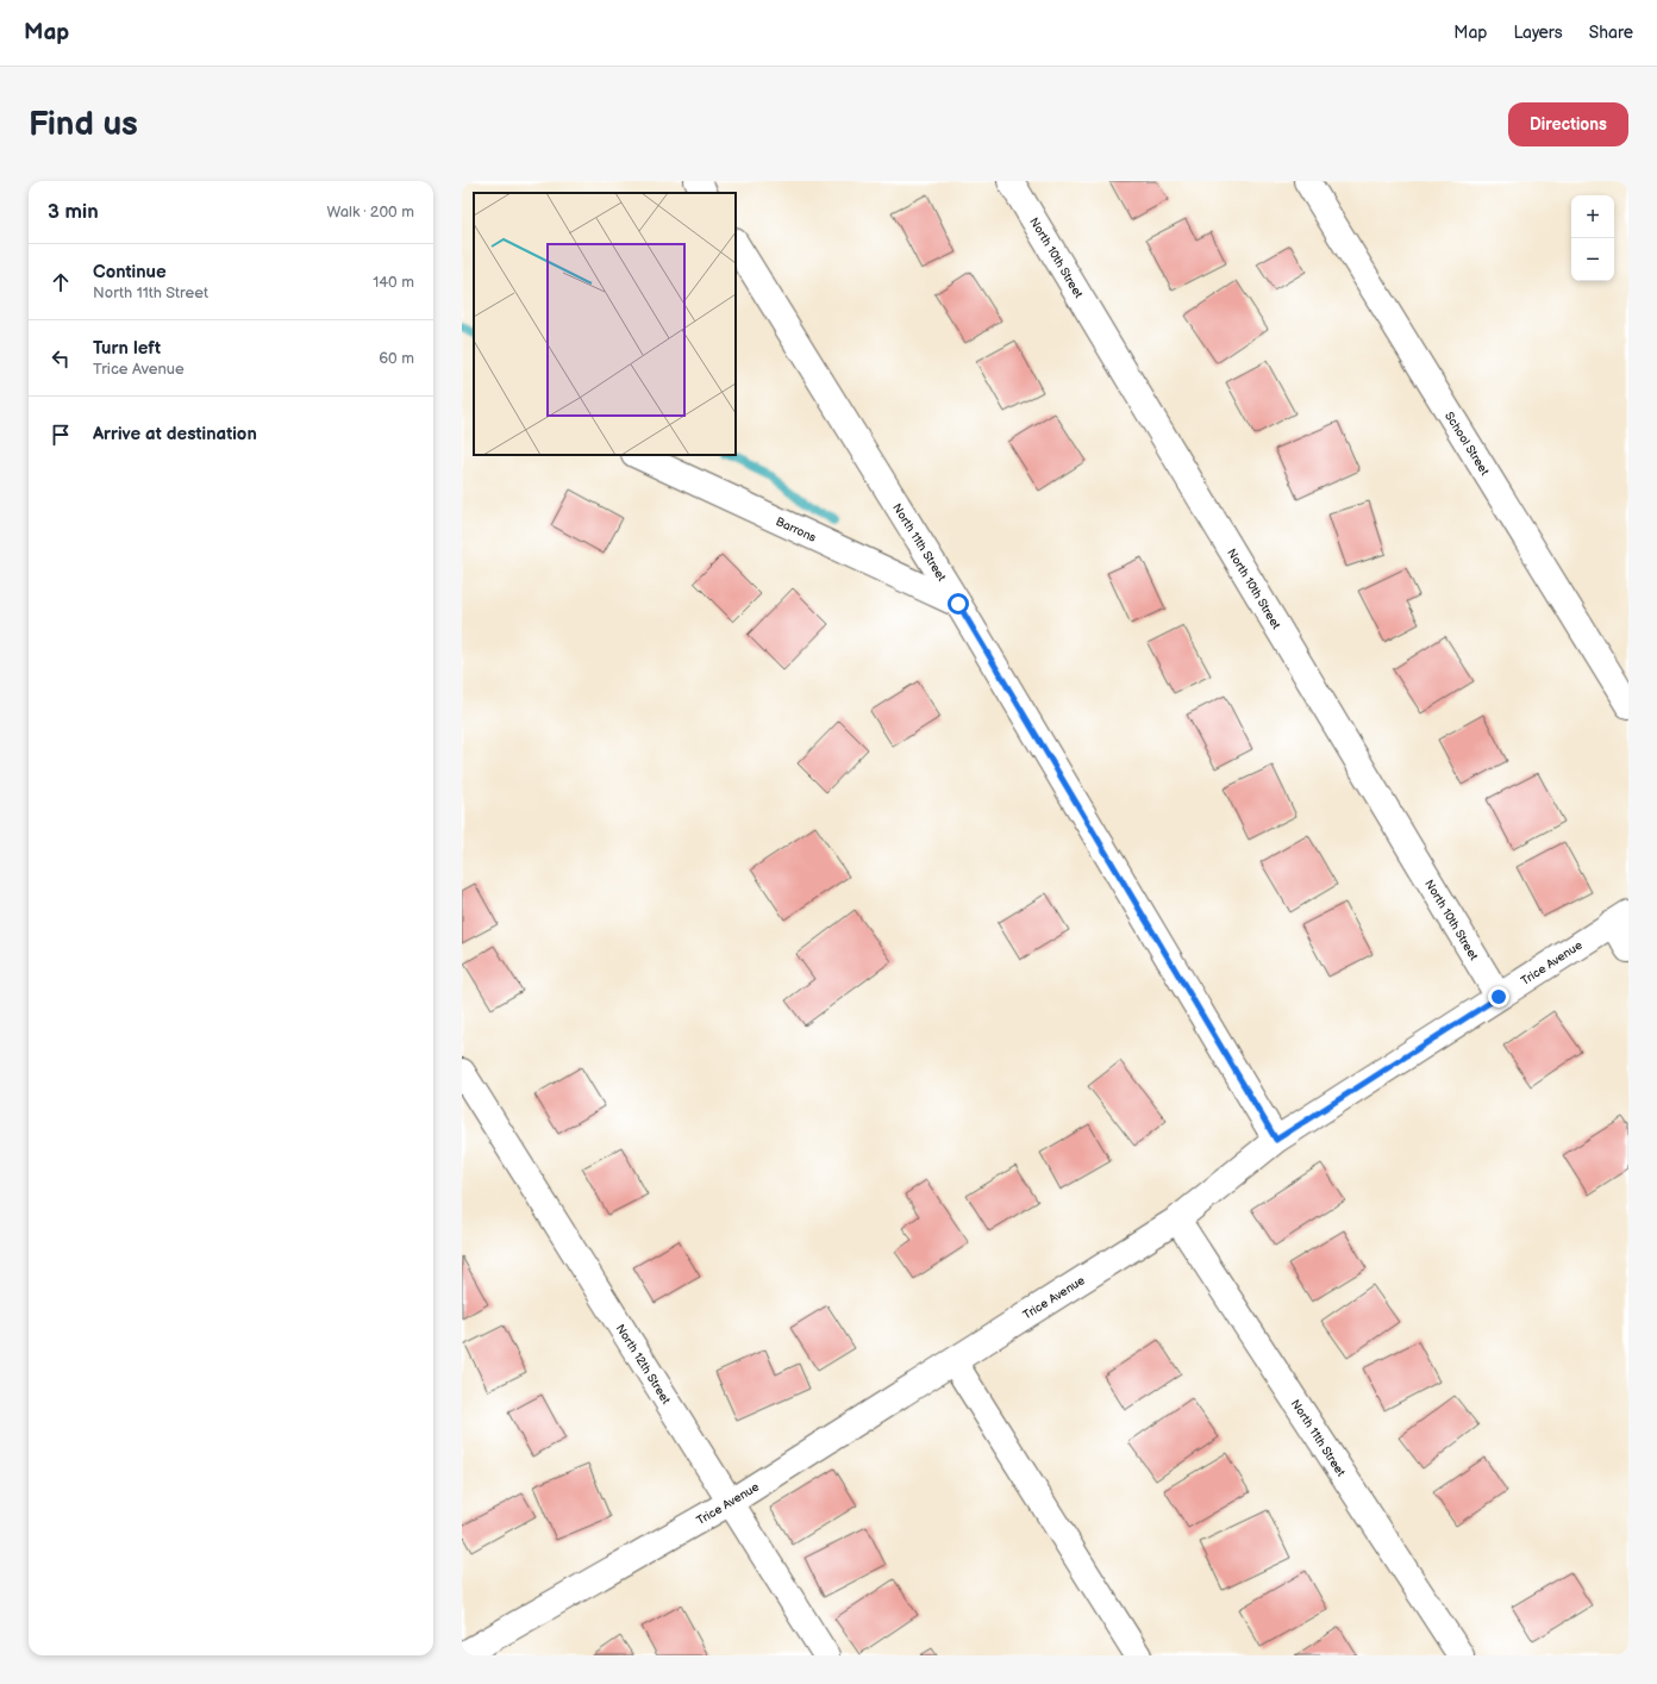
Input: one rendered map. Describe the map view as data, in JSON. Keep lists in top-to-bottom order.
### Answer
{
  "streets": {
    "street": [
      "North 10th Street",
      "School Street",
      "Barrons",
      "North 11th Street",
      "Trice Avenue",
      "North 12th Street"
    ]
  },
  "crossings": [
    ["North 10th Street", "Trice Avenue"],
    ["Barrons", "North 11th Street"],
    ["North 11th Street", "Trice Avenue"],
    ["Trice Avenue", "North 12th Street"]
  ],
  "page": {
    "header": "Map",
    "nav": ["Map", "Layers", "Share"],
    "buttons": "Directions",
    "title": "Find us",
    "heading": ["3 min", "Walk · 200 m"],
    "map_buttons": ["+", "−"],
    "list": [
      ["Continue", "North 11th Street", "140 m"],
      ["Turn left", "Trice Avenue", "60 m"],
      "Arrive at destination"
    ]
  }
}
